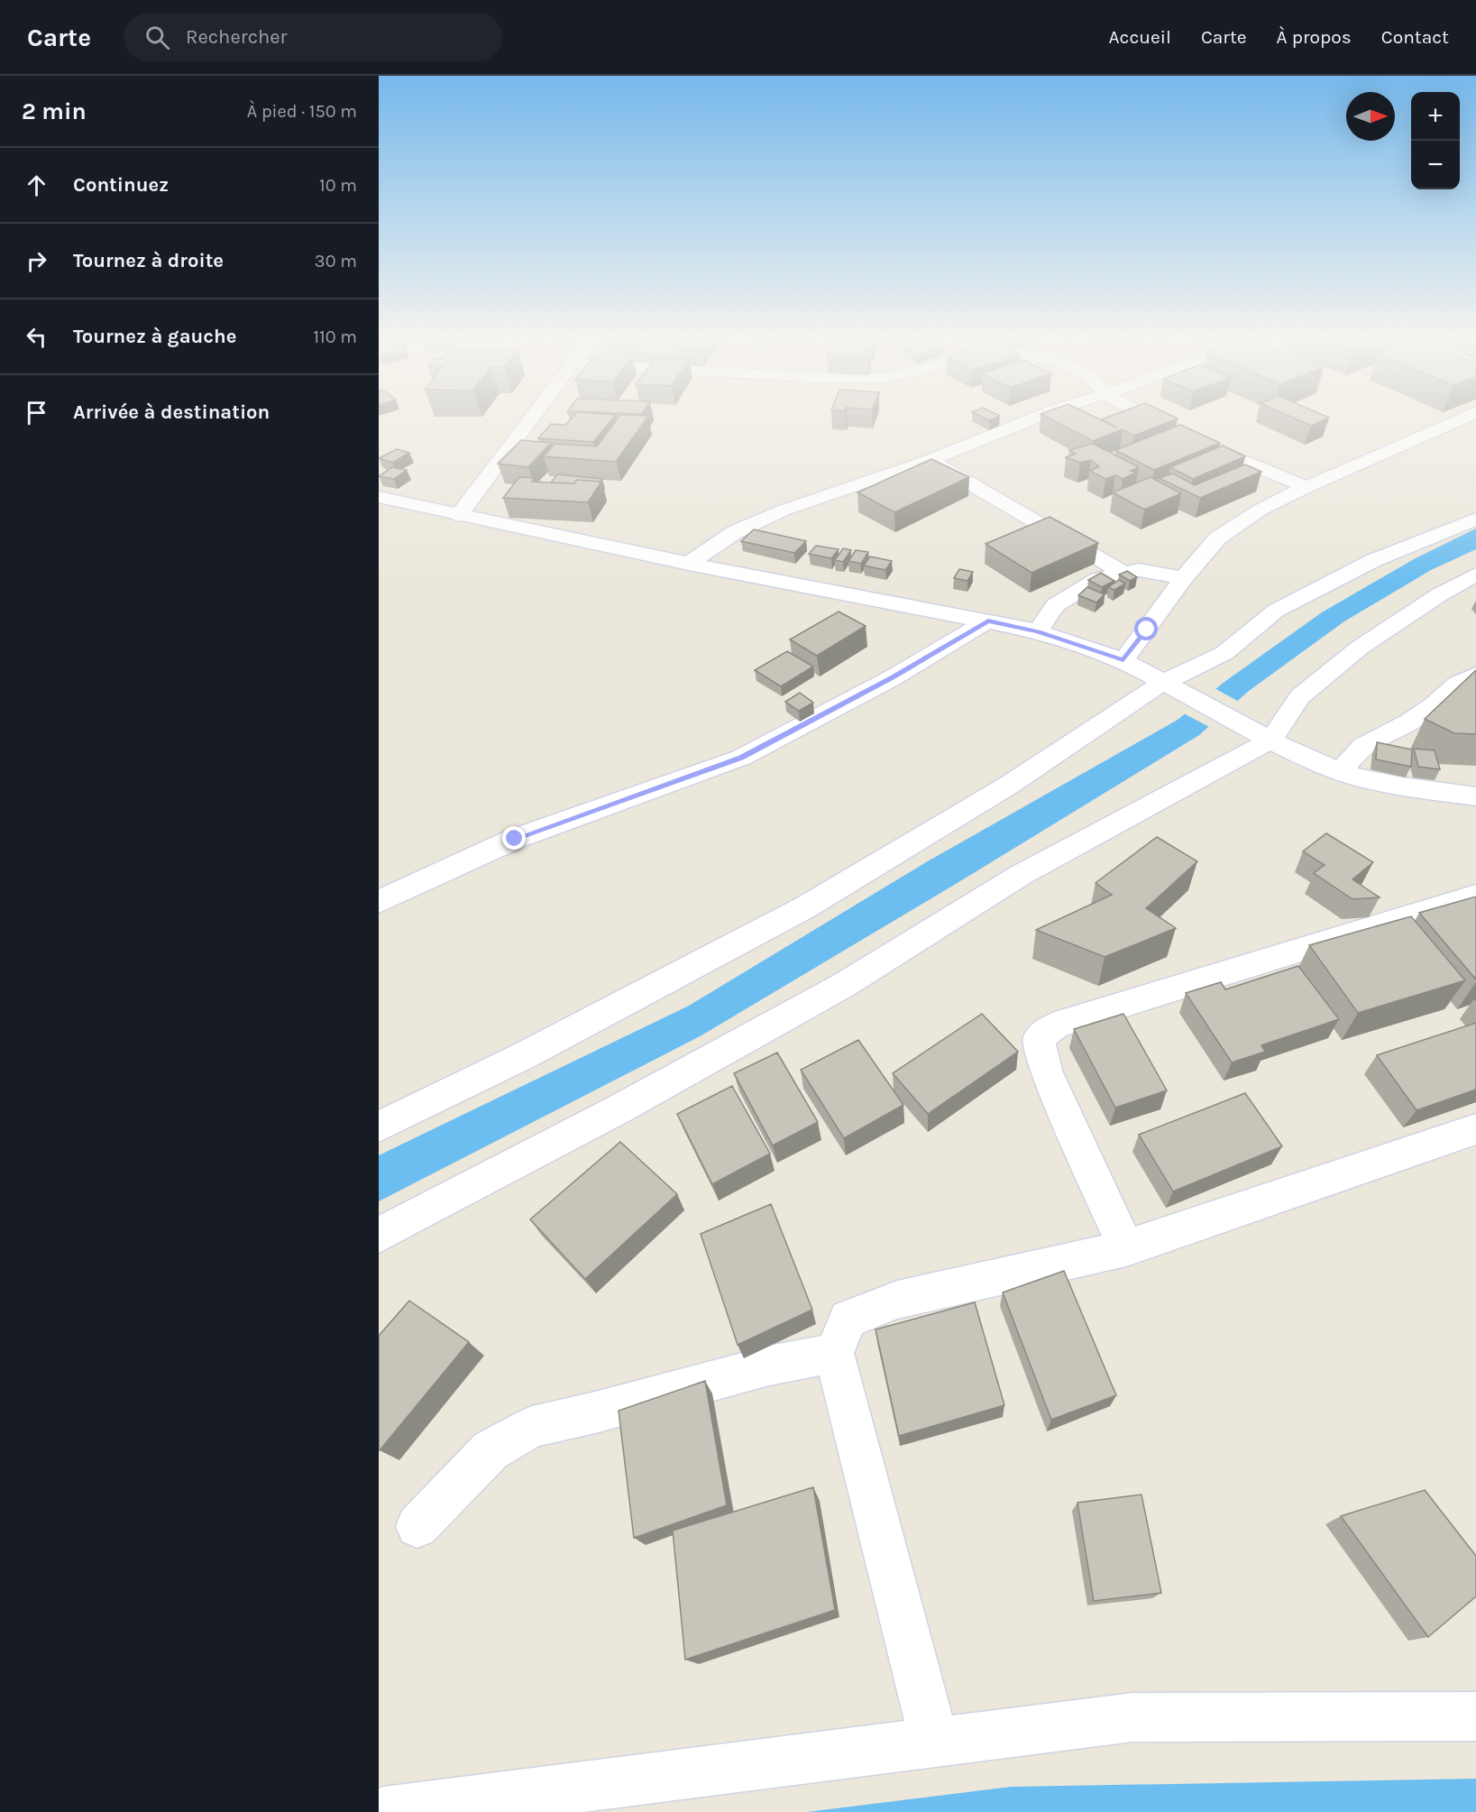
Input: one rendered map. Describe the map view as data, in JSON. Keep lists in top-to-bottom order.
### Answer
{
  "north": "right",
  "page": {
    "header": "Carte",
    "search": "Rechercher",
    "nav": [
      "Accueil",
      "Carte",
      "À propos",
      "Contact"
    ],
    "heading": ["2 min", "À pied · 150 m"],
    "map_buttons": ["+", "−"],
    "list": [
      ["Continuez", "10 m"],
      ["Tournez à droite", "30 m"],
      ["Tournez à gauche", "110 m"],
      "Arrivée à destination"
    ]
  }
}
